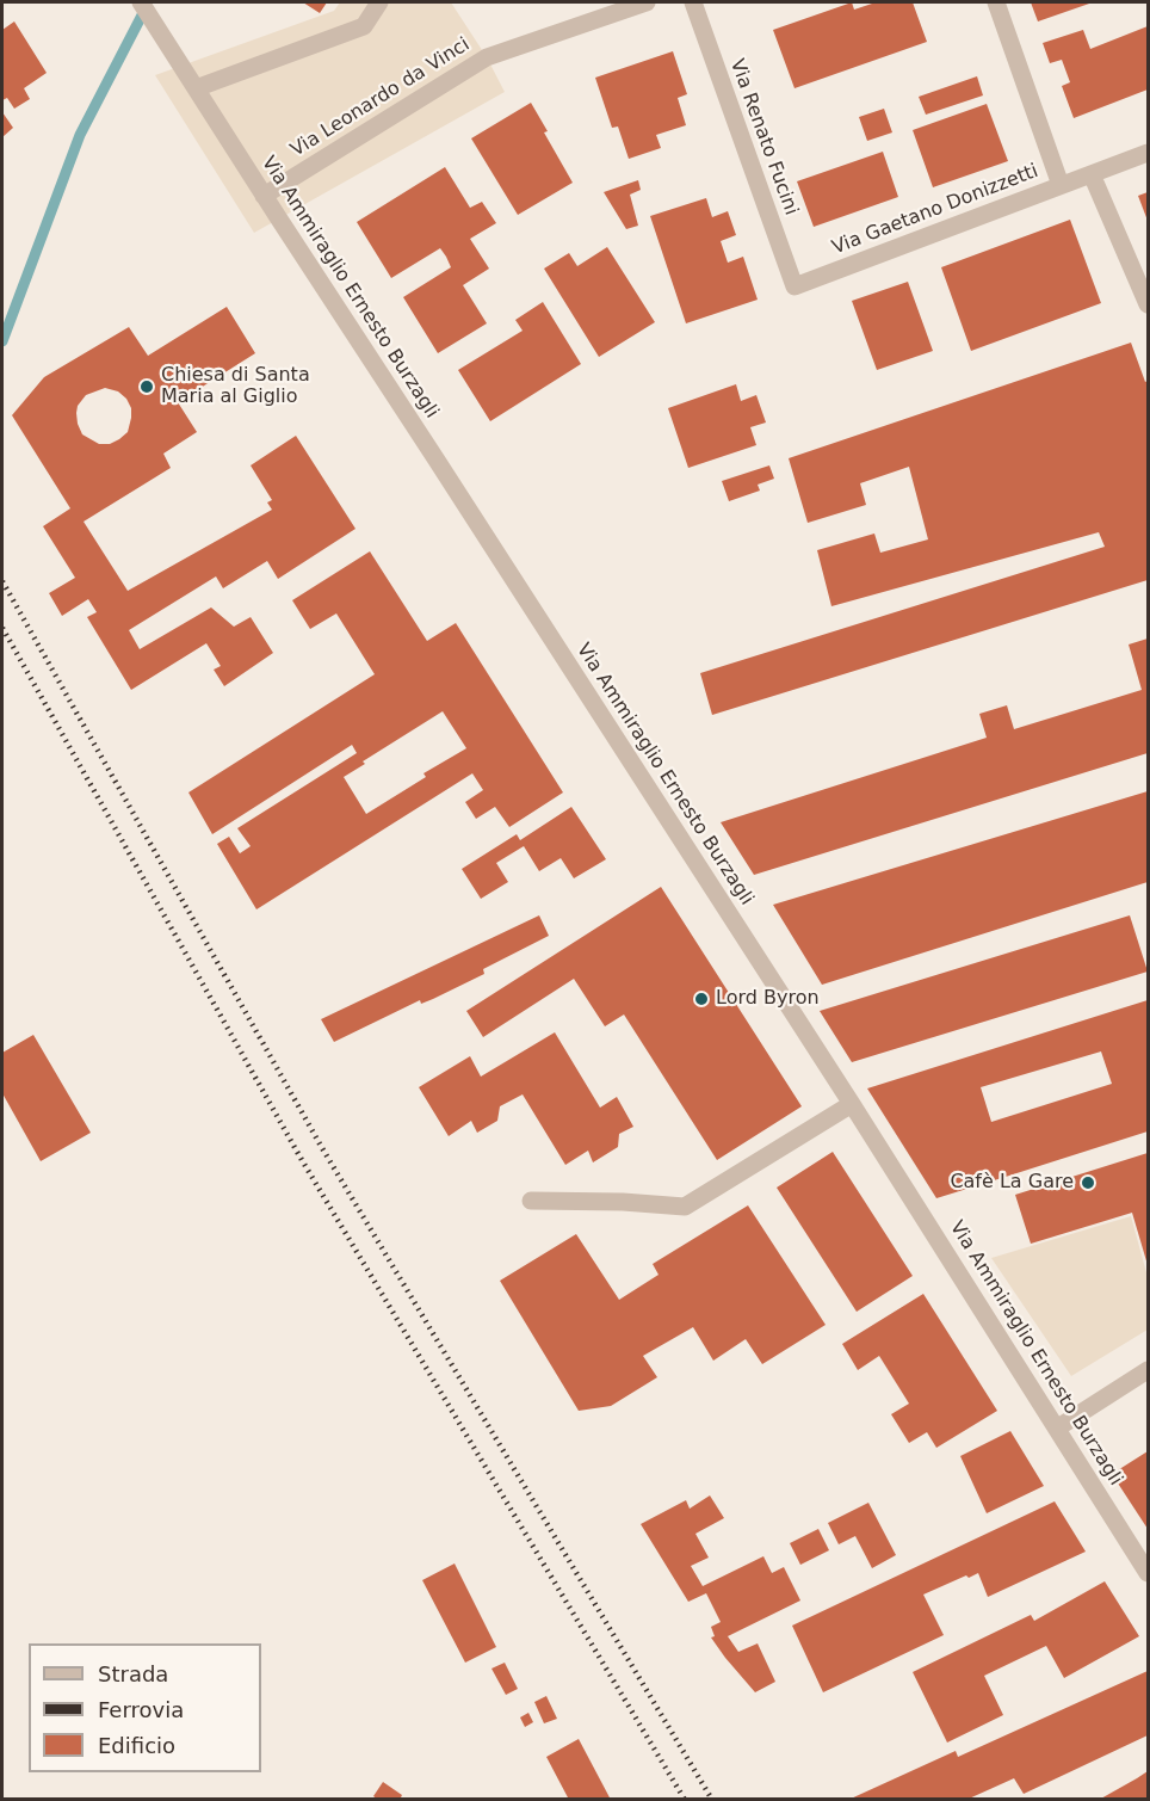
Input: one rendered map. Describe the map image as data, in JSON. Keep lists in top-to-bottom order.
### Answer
{
  "streets": {
    "street": [
      "Via Leonardo da Vinci",
      "Via Renato Fucini",
      "Via Gaetano Donizzetti",
      "Via Ammiraglio Ernesto Burzagli"
    ]
  },
  "crossings": [
    ["Via Leonardo da Vinci", "Via Ammiraglio Ernesto Burzagli"],
    ["Via Renato Fucini", "Via Gaetano Donizzetti"]
  ],
  "places": ["Chiesa di Santa Maria al Giglio", "Lord Byron", "Cafè La Gare"],
  "legend": ["Strada", "Ferrovia", "Edificio"]
}
